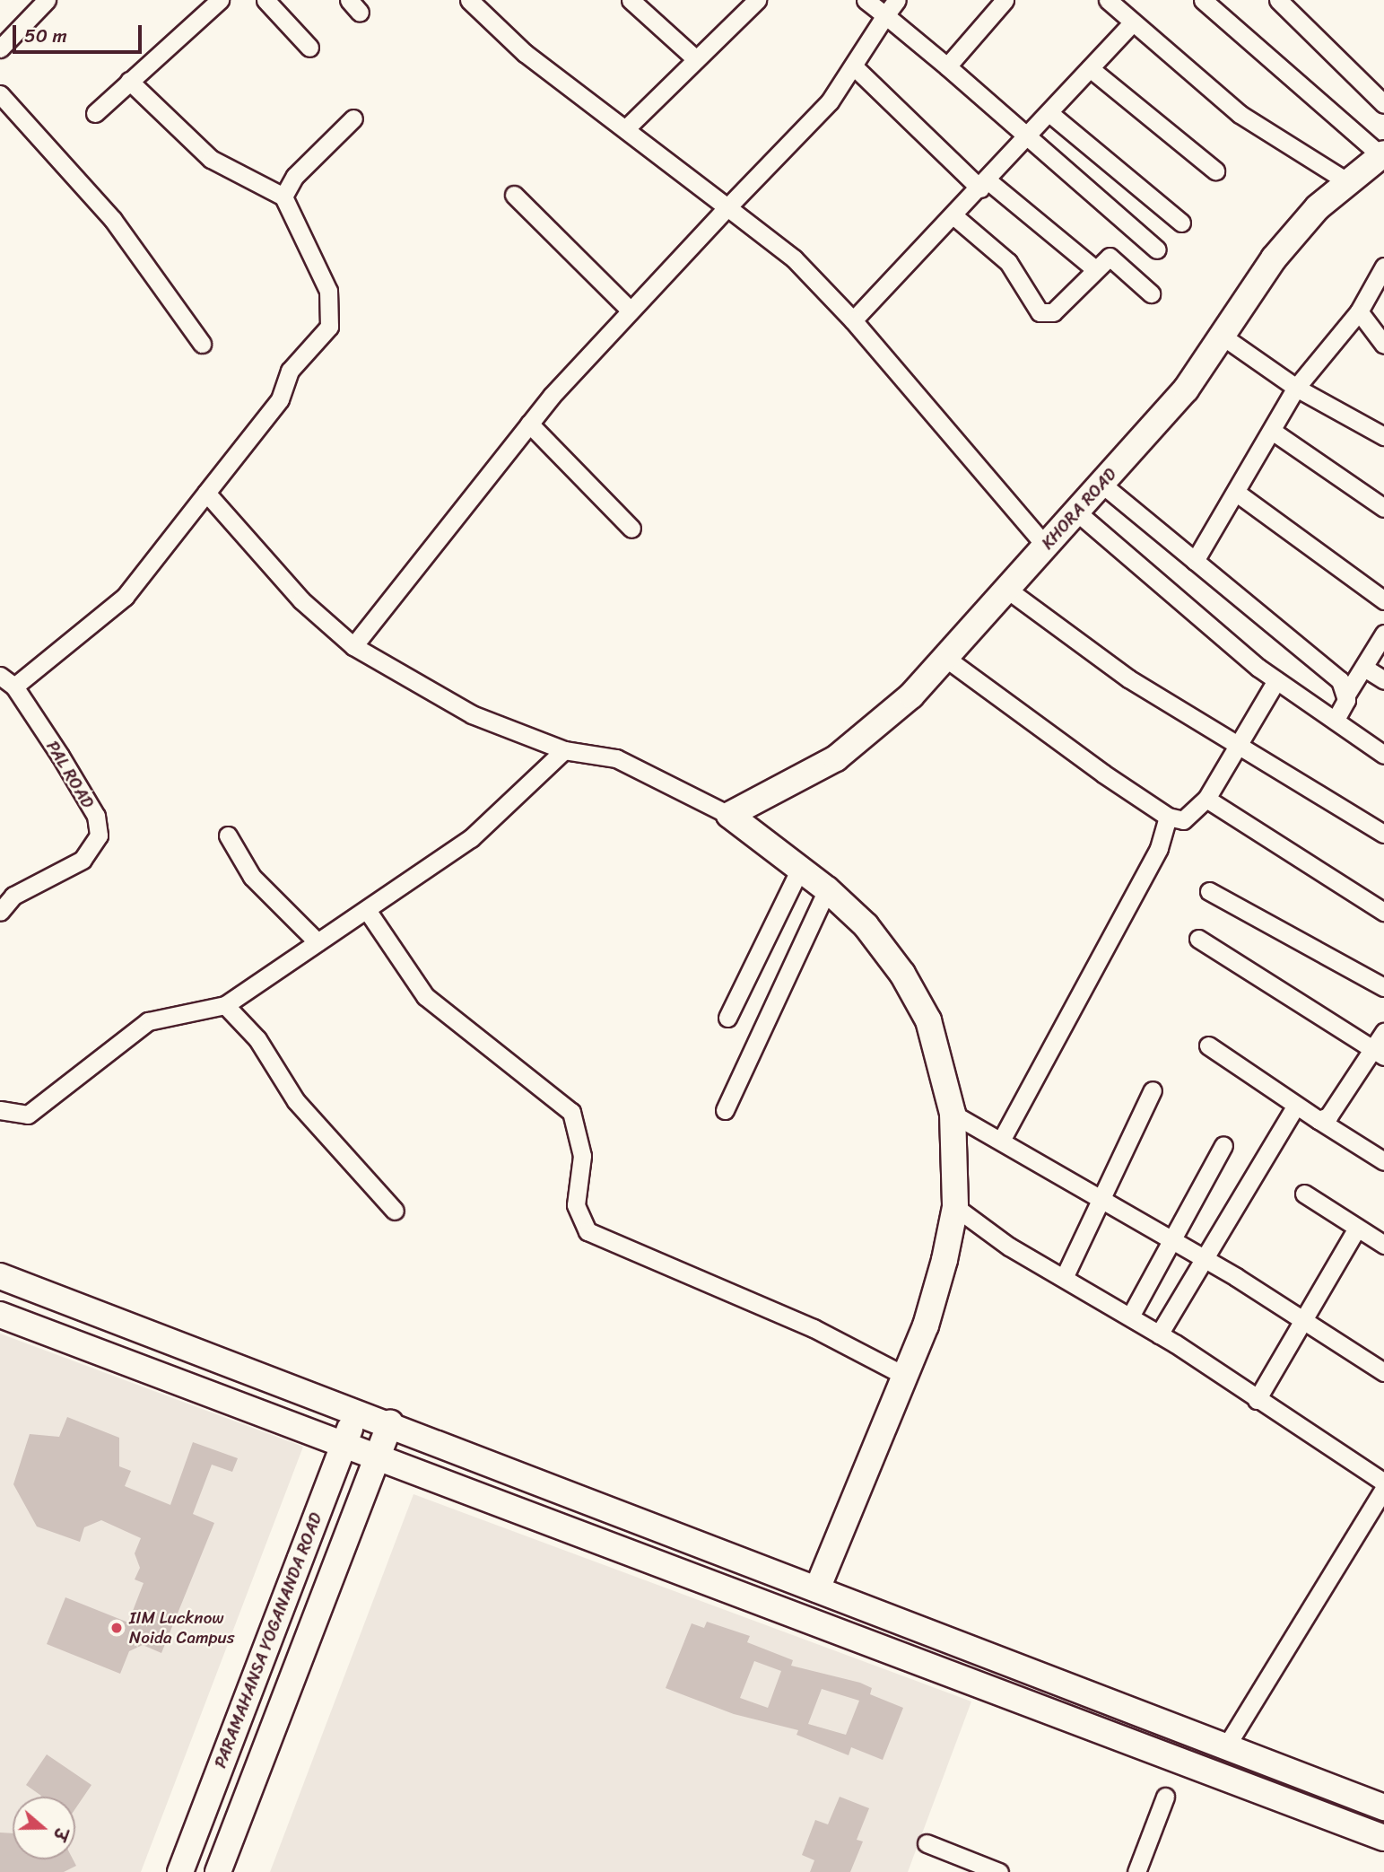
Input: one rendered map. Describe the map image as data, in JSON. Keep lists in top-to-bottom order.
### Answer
{
  "streets": {
    "street": ["KHORA ROAD", "PAL ROAD", "PARAMAHANSA YOGANANDA ROAD"]
  },
  "places": ["IIM Lucknow Noida Campus"],
  "scale_bar": "50 m",
  "north": "right"
}
